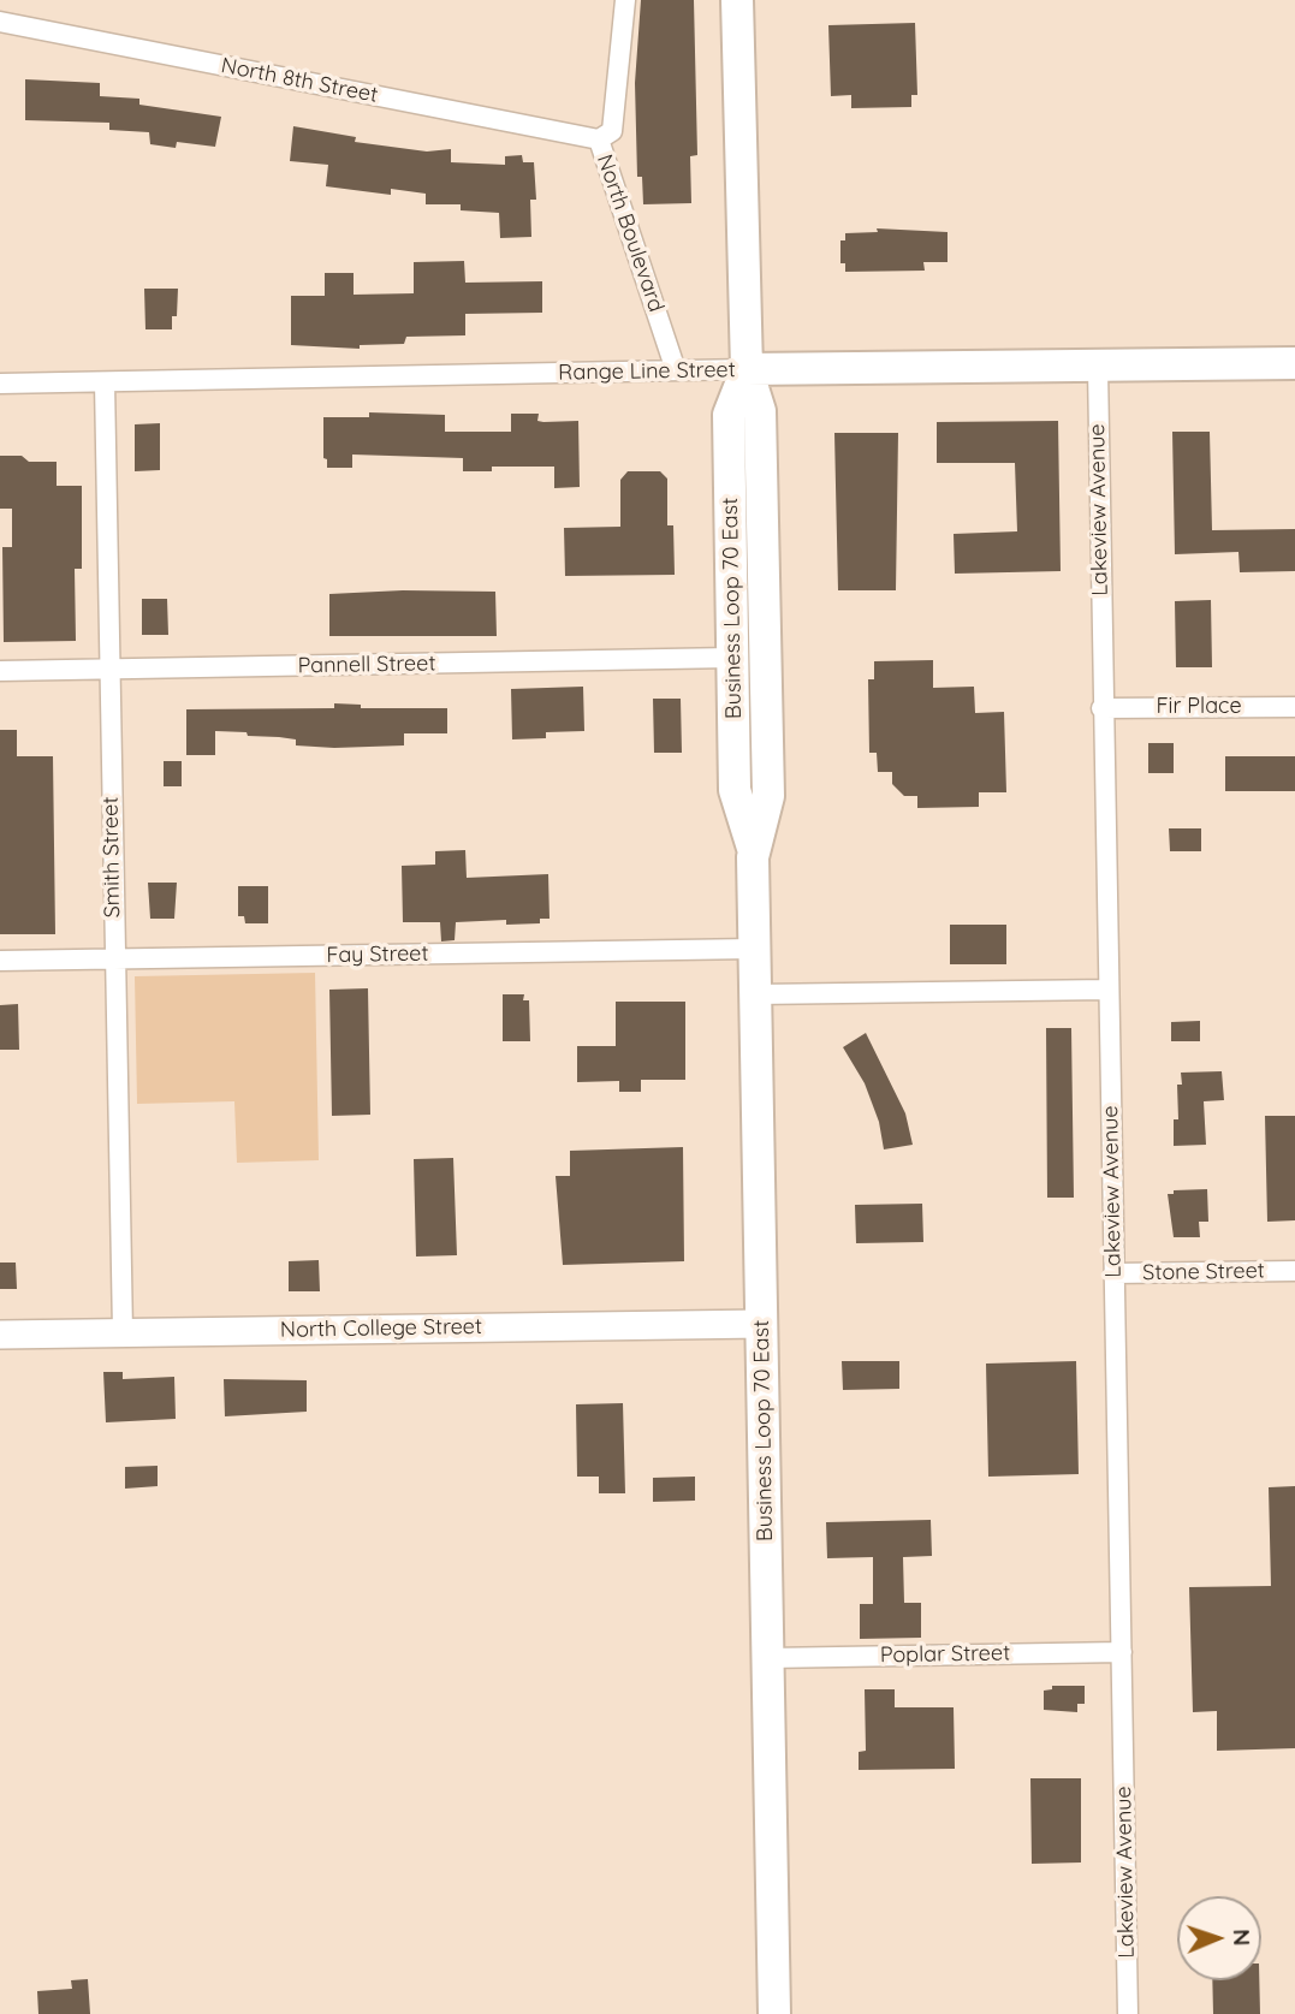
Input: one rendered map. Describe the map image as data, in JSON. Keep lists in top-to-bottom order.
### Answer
{
  "streets": {
    "main road": ["Range Line Street", "Business Loop 70 East", "North College Street"],
    "street": [
      "North 8th Street",
      "North Boulevard",
      "Lakeview Avenue",
      "Pannell Street",
      "Fir Place",
      "Smith Street",
      "Fay Street",
      "Stone Street",
      "Poplar Street"
    ]
  },
  "crossings": [
    ["North 8th Street", "North Boulevard"],
    ["North Boulevard", "Range Line Street"],
    ["Range Line Street", "Lakeview Avenue"],
    ["Range Line Street", "Business Loop 70 East"],
    ["Range Line Street", "Smith Street"],
    ["Lakeview Avenue", "Fir Place"],
    ["Lakeview Avenue", "Stone Street"],
    ["Lakeview Avenue", "Poplar Street"],
    ["Business Loop 70 East", "Pannell Street"],
    ["Business Loop 70 East", "Fay Street"],
    ["Business Loop 70 East", "North College Street"],
    ["Business Loop 70 East", "Poplar Street"],
    ["Pannell Street", "Smith Street"],
    ["Smith Street", "Fay Street"],
    ["Smith Street", "North College Street"]
  ],
  "north": "right"
}
